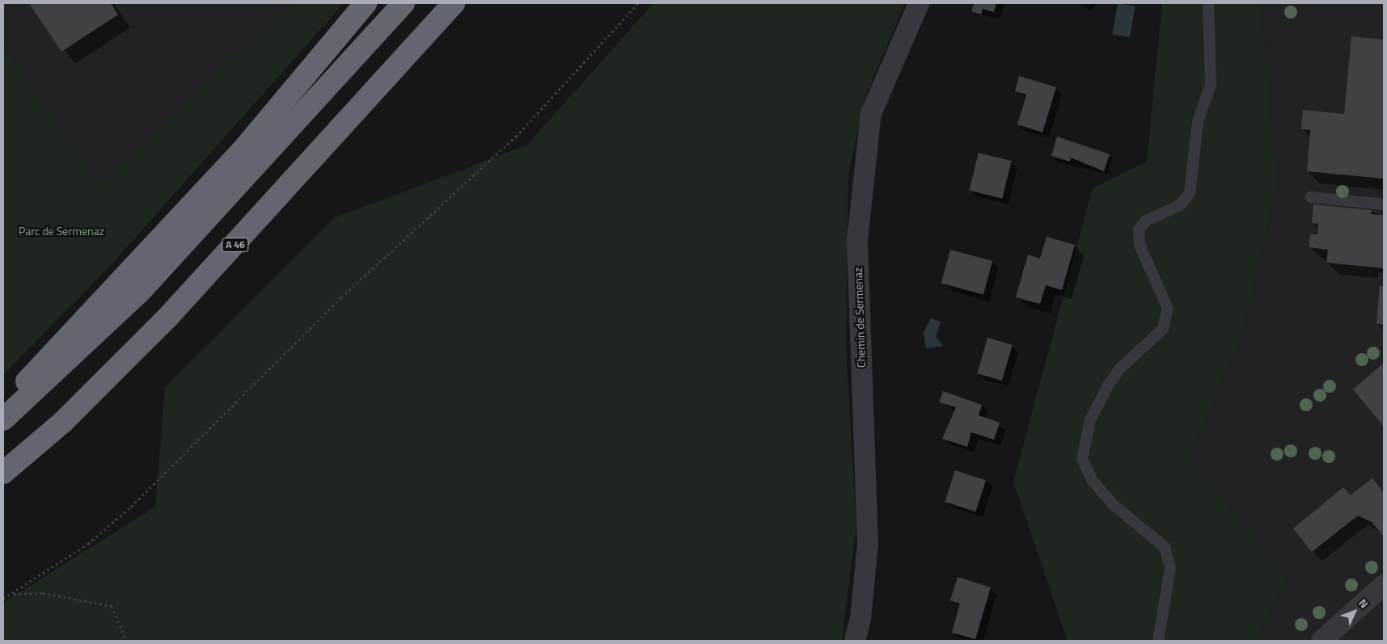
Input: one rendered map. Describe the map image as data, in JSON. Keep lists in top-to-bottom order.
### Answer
{
  "streets": {
    "highway": ["A 46"],
    "street": ["Chemin de Sermenaz"]
  },
  "parks": ["Parc de Sermenaz"],
  "north": "top right"
}
